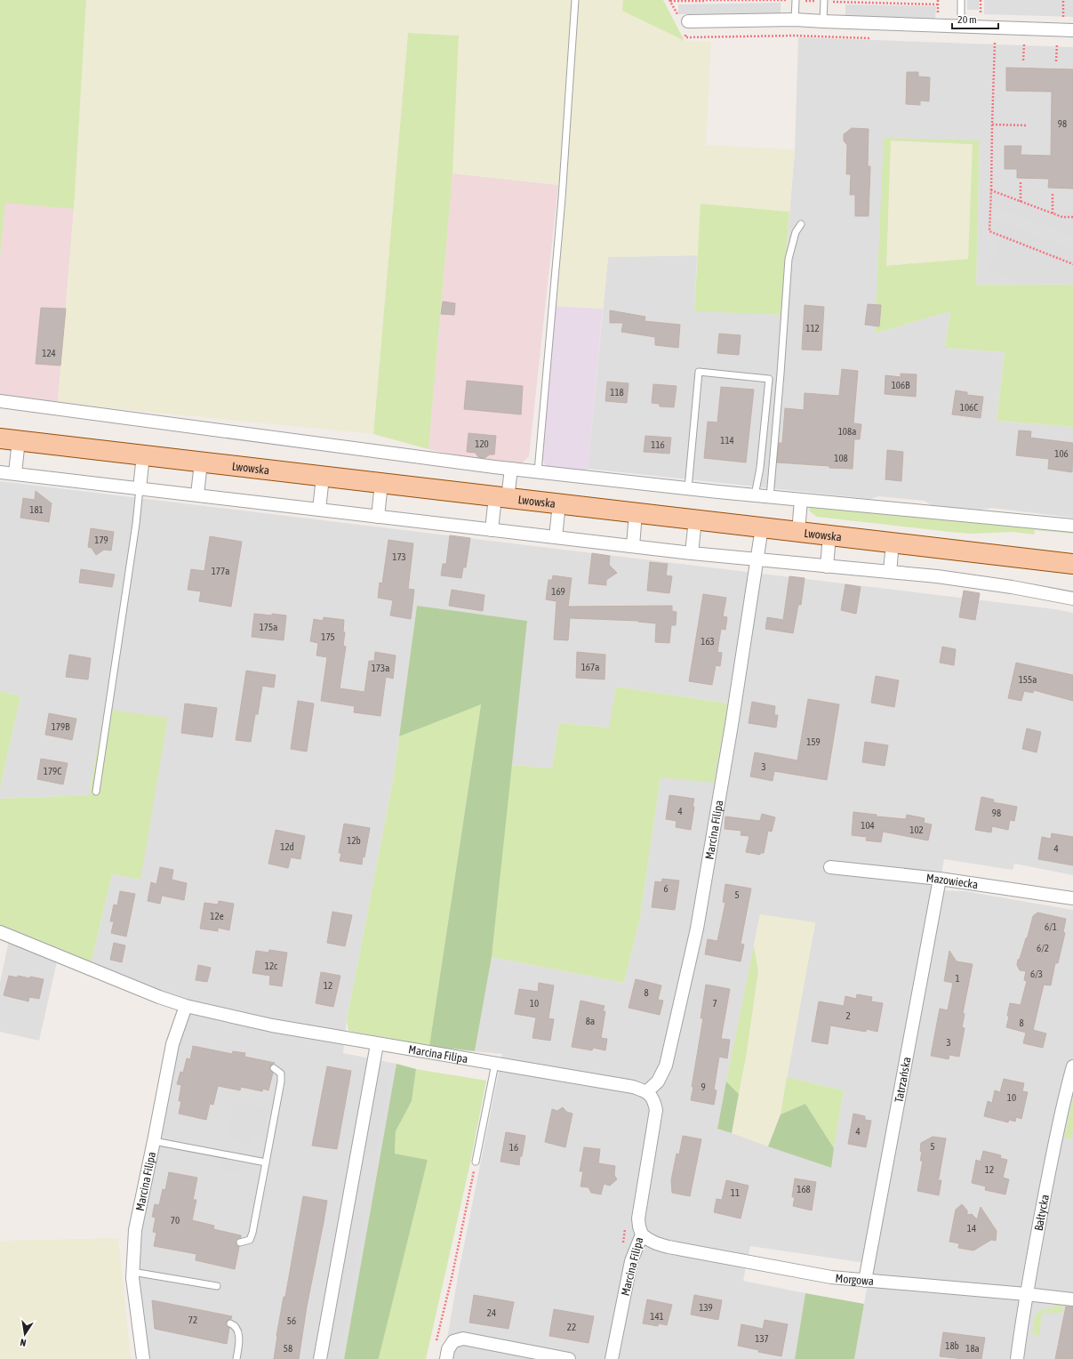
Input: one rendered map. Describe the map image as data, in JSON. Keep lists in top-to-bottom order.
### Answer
{
  "streets": {
    "main road": ["Lwowska"],
    "street": [
      "Marcina Filipa",
      "Mazowiecka",
      "Tatrzańska",
      "Bałtycka",
      "Morgowa"
    ]
  },
  "crossings": [
    ["Lwowska", "Marcina Filipa"],
    ["Marcina Filipa", "Morgowa"],
    ["Mazowiecka", "Tatrzańska"],
    ["Tatrzańska", "Morgowa"],
    ["Bałtycka", "Morgowa"]
  ],
  "house_numbers": [
    "98",
    "112",
    "124",
    "106B",
    "118",
    "106C",
    "108a",
    "114",
    "120",
    "116",
    "106",
    "108",
    "181",
    "179",
    "173",
    "177a",
    "169",
    "175a",
    "175",
    "163",
    "167a",
    "173a",
    "155a",
    "179B",
    "159",
    "3",
    "179C",
    "4",
    "98",
    "104",
    "102",
    "12b",
    "12d",
    "4",
    "6",
    "5",
    "12e",
    "6/1",
    "6/2",
    "12c",
    "6/3",
    "1",
    "12",
    "8",
    "10",
    "7",
    "2",
    "8a",
    "8",
    "3",
    "9",
    "10",
    "4",
    "5",
    "16",
    "12",
    "168",
    "11",
    "70",
    "14",
    "139",
    "24",
    "141",
    "72",
    "56",
    "22",
    "137",
    "18b",
    "58",
    "18a"
  ],
  "scale_bar": "20 m",
  "north": "bottom"
}
